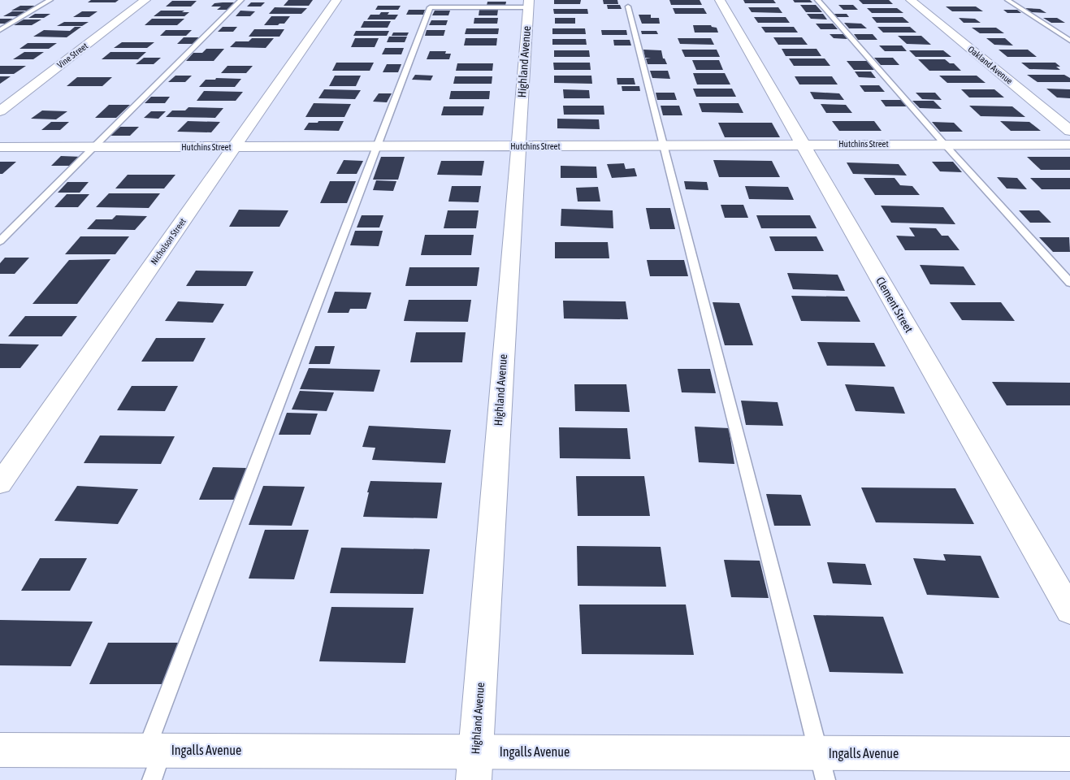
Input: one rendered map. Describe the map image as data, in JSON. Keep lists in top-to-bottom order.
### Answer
{
  "streets": {
    "street": [
      "Vine Street",
      "Highland Avenue",
      "Oakland Avenue",
      "Hutchins Street",
      "Nicholson Street",
      "Clement Street",
      "Ingalls Avenue"
    ]
  },
  "crossings": [
    ["Highland Avenue", "Hutchins Street"],
    ["Highland Avenue", "Ingalls Avenue"],
    ["Hutchins Street", "Nicholson Street"],
    ["Hutchins Street", "Clement Street"]
  ]
}
